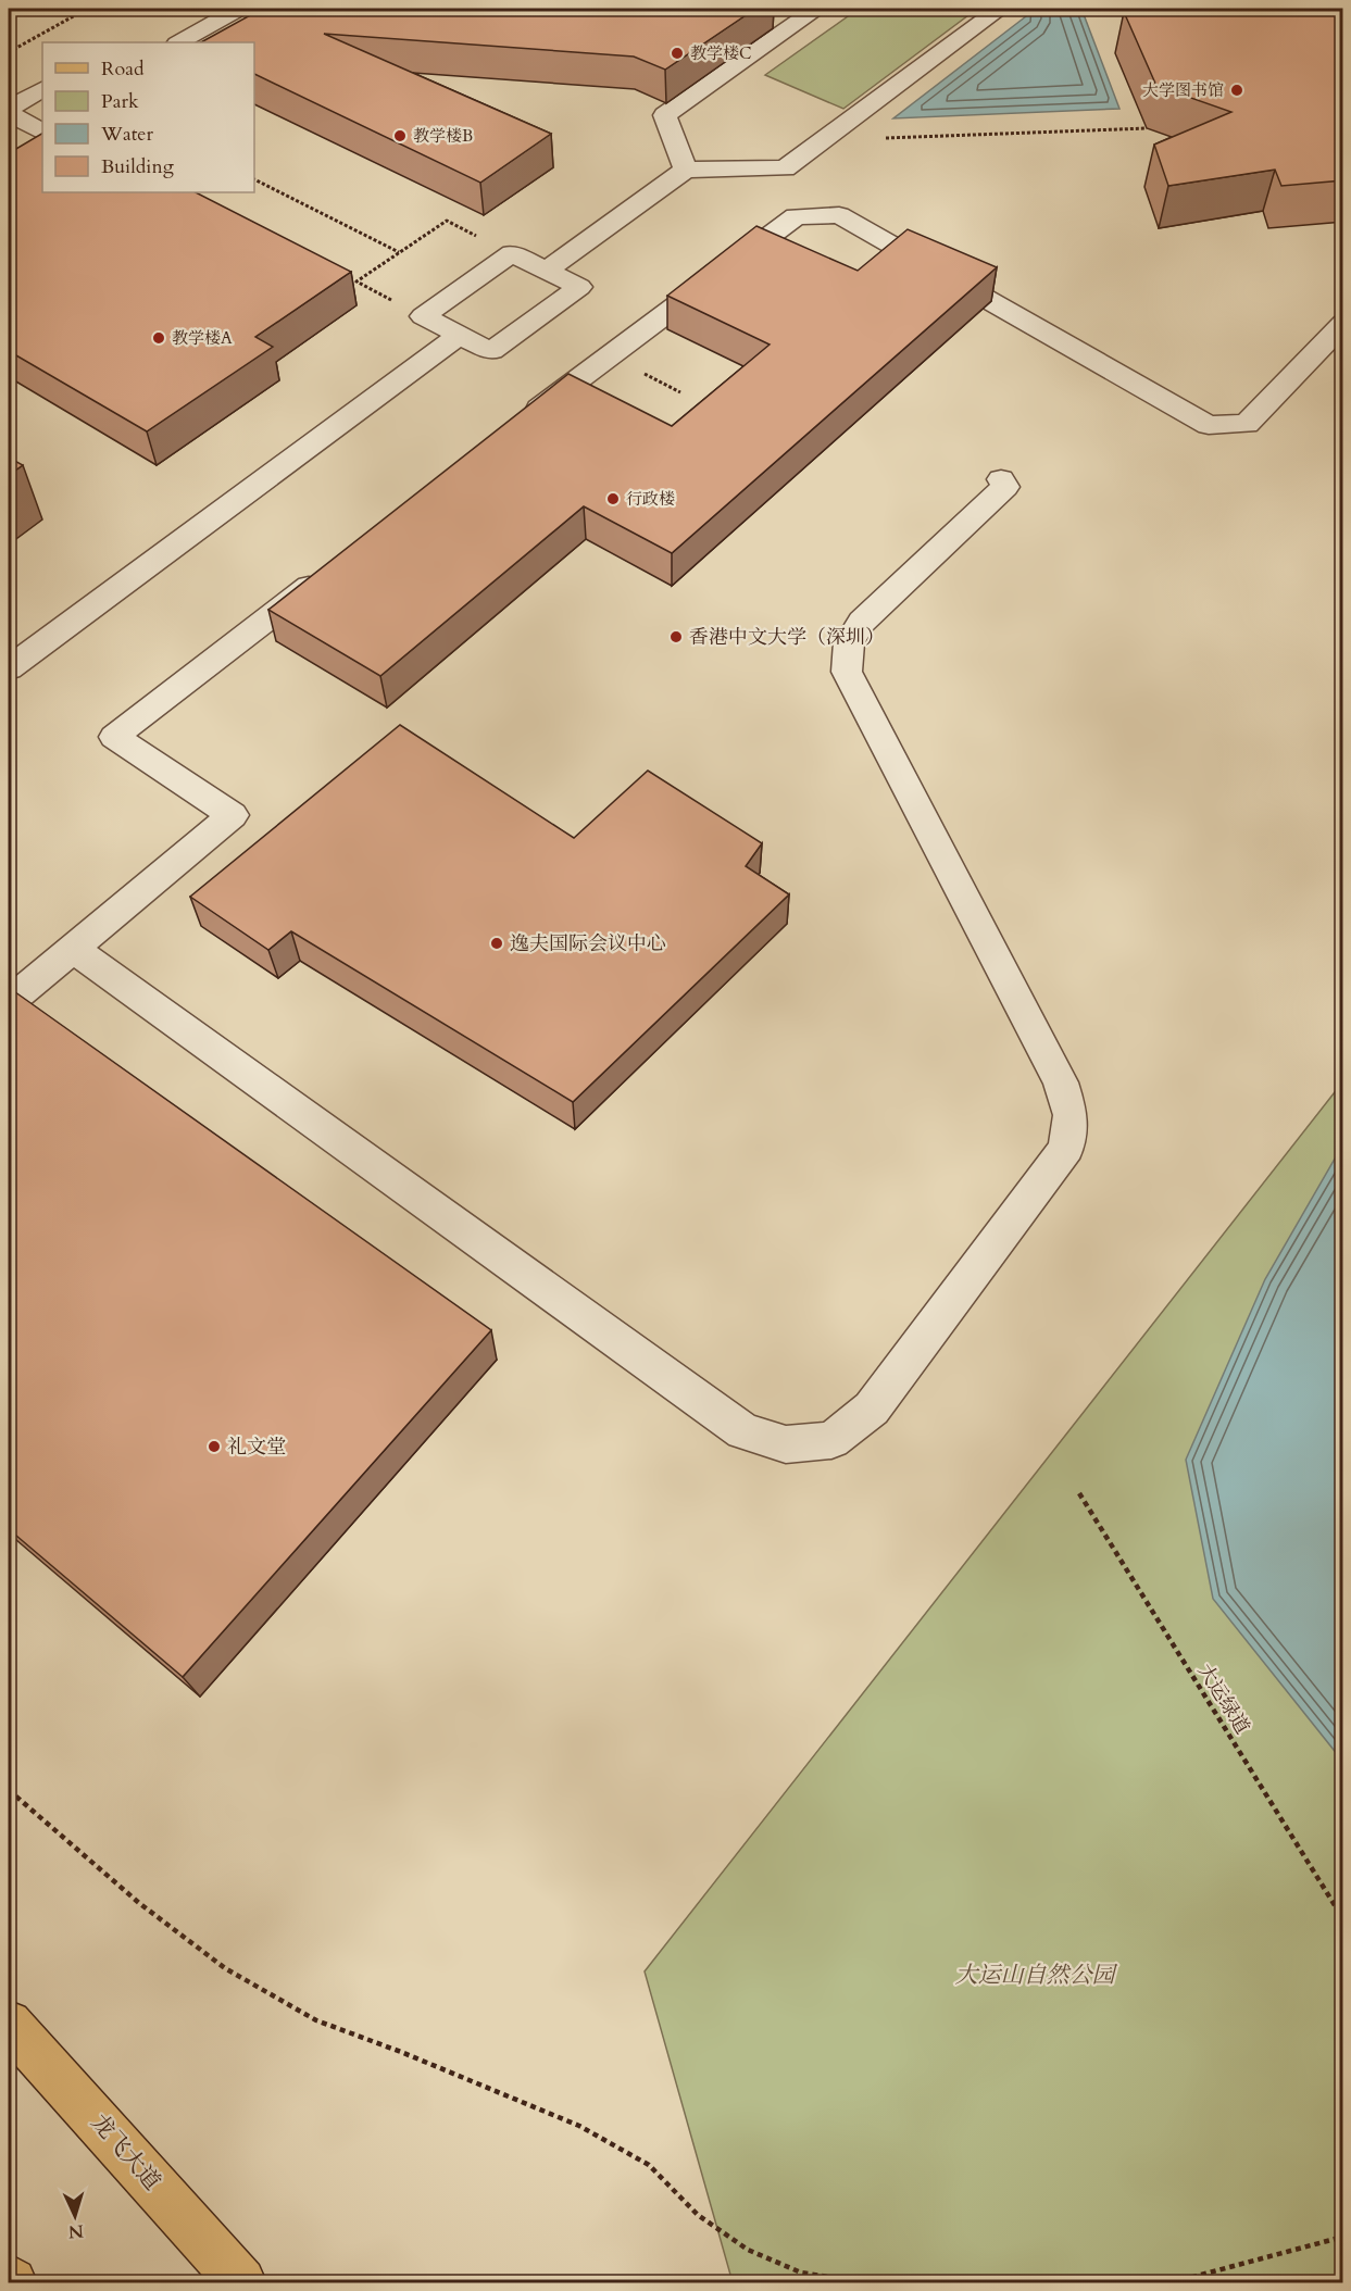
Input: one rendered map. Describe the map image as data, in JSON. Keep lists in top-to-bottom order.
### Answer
{
  "streets": {
    "main road": ["龙飞大道"],
    "path": ["大运绿道"]
  },
  "parks": ["大运山自然公园"],
  "places": [
    "教学楼C",
    "大学图书馆",
    "教学楼B",
    "教学楼A",
    "行政楼",
    "香港中文大学（深圳）",
    "逸夫国际会议中心",
    "礼文堂"
  ],
  "legend": [
    "Road",
    "Park",
    "Water",
    "Building"
  ],
  "north": "bottom"
}
